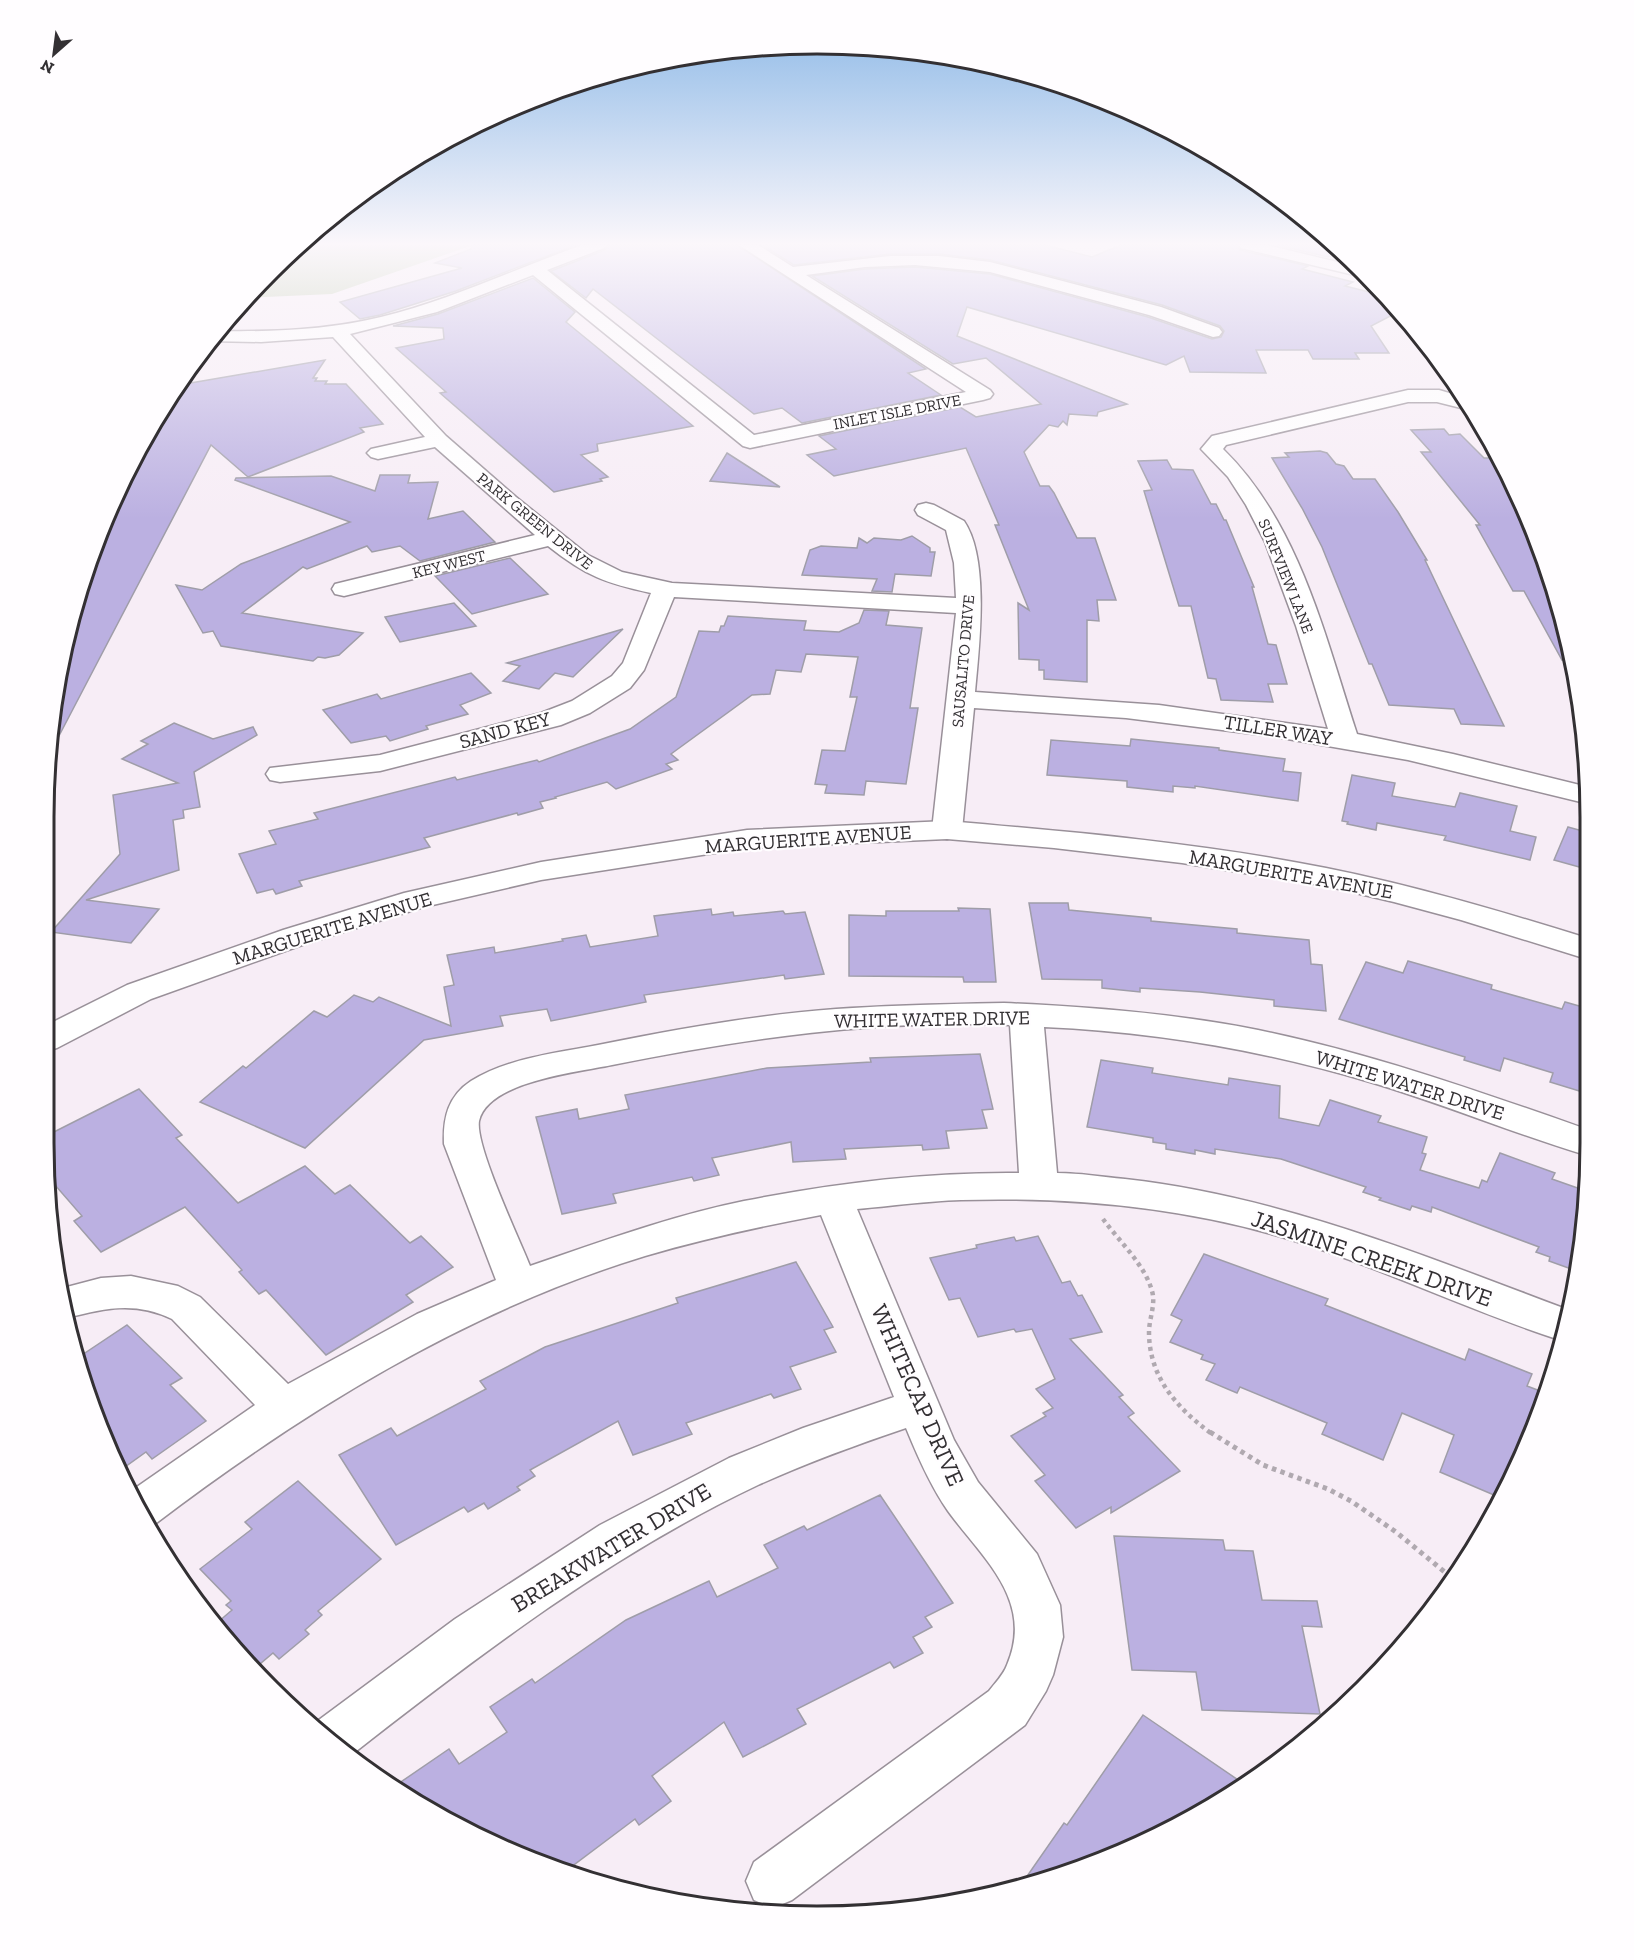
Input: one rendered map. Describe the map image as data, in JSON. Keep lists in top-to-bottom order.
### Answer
{
  "streets": {
    "street": [
      "INLET ISLE DRIVE",
      "PARK GREEN DRIVE",
      "KEY WEST",
      "SURFVIEW LANE",
      "SAUSALITO DRIVE",
      "SAND KEY",
      "TILLER WAY",
      "MARGUERITE AVENUE",
      "WHITE WATER DRIVE",
      "JASMINE CREEK DRIVE",
      "WHITECAP DRIVE",
      "BREAKWATER DRIVE"
    ]
  },
  "crossings": [
    ["PARK GREEN DRIVE", "KEY WEST"],
    ["PARK GREEN DRIVE", "SAUSALITO DRIVE"],
    ["PARK GREEN DRIVE", "SAND KEY"],
    ["SURFVIEW LANE", "TILLER WAY"],
    ["SAUSALITO DRIVE", "TILLER WAY"],
    ["SAUSALITO DRIVE", "MARGUERITE AVENUE"],
    ["WHITE WATER DRIVE", "JASMINE CREEK DRIVE"],
    ["JASMINE CREEK DRIVE", "WHITECAP DRIVE"],
    ["WHITECAP DRIVE", "BREAKWATER DRIVE"]
  ],
  "north": "bottom left"
}
